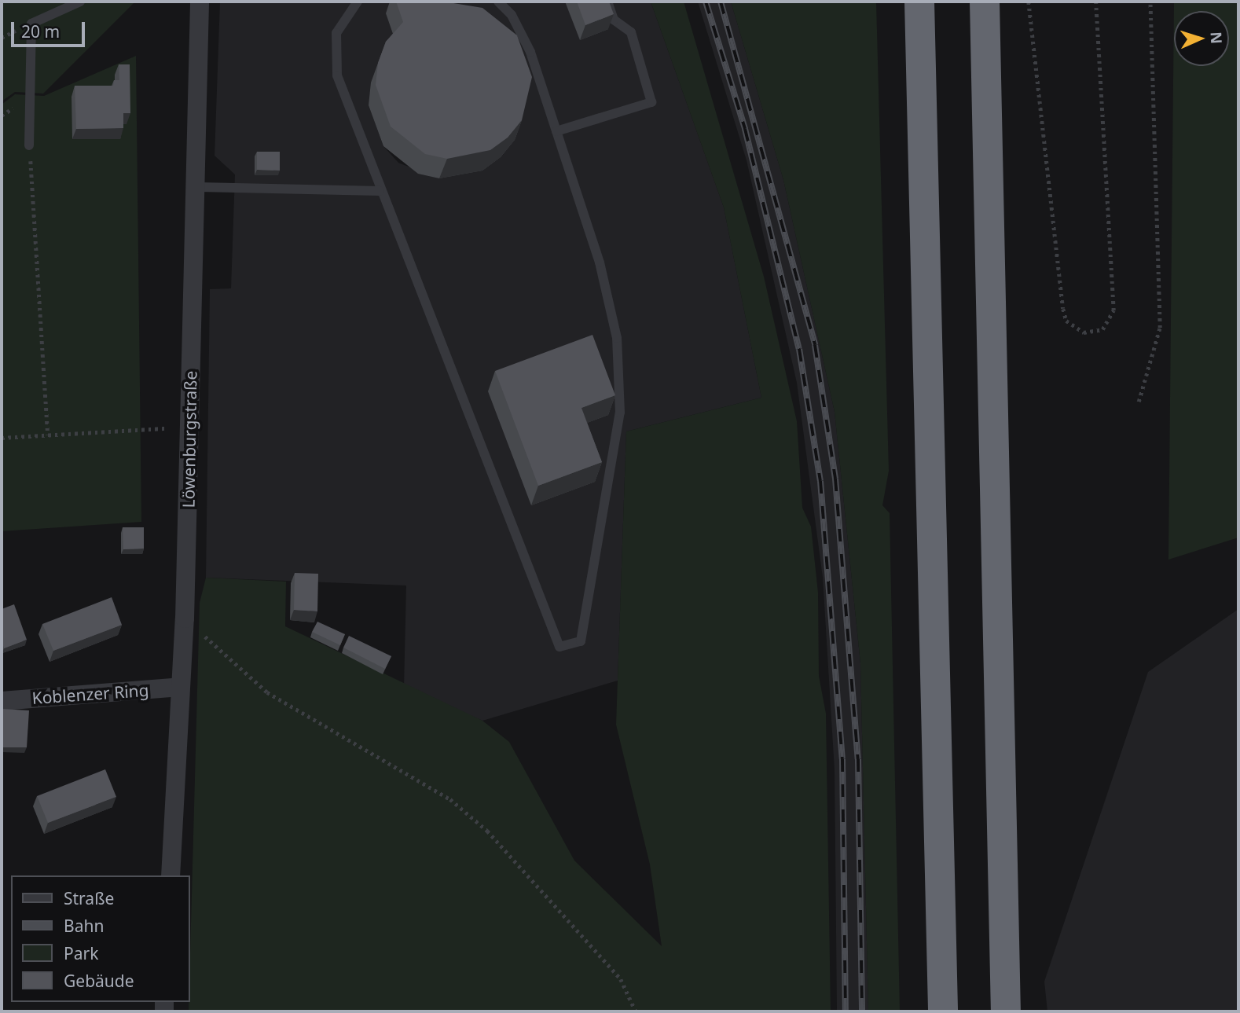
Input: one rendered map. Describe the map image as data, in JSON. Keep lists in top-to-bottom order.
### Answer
{
  "streets": {
    "street": ["Löwenburgstraße", "Koblenzer Ring"]
  },
  "crossings": [
    ["Löwenburgstraße", "Koblenzer Ring"]
  ],
  "legend": [
    "Straße",
    "Bahn",
    "Park",
    "Gebäude"
  ],
  "scale_bar": "20 m",
  "north": "right"
}
